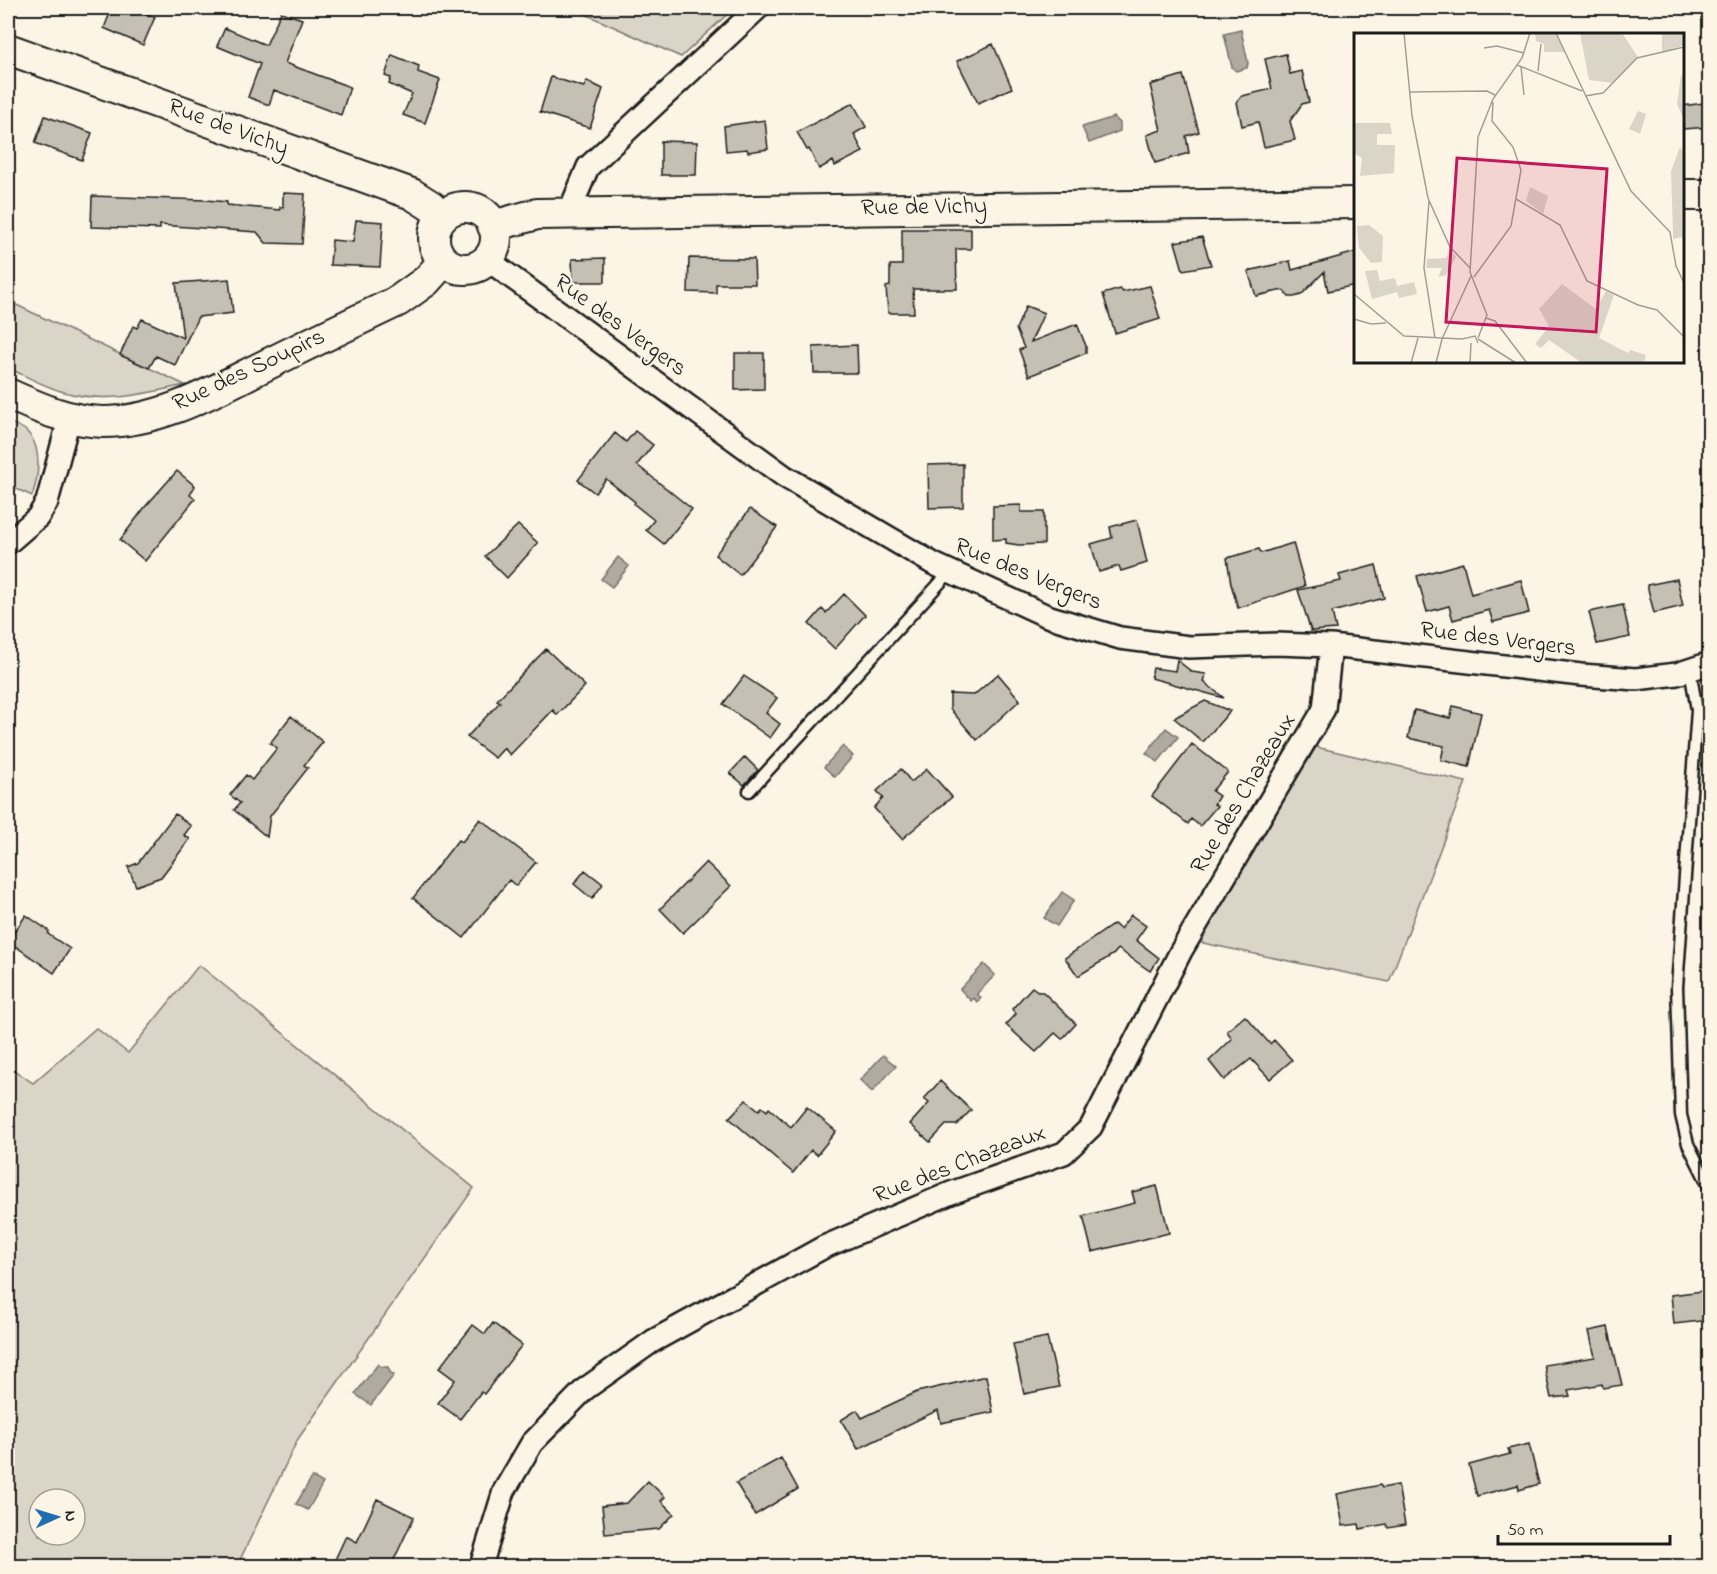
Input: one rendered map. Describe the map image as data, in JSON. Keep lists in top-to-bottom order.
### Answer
{
  "streets": {
    "street": [
      "Rue de Vichy",
      "Rue des Vergers",
      "Rue des Soupirs",
      "Rue des Chazeaux"
    ]
  },
  "crossings": [
    ["Rue de Vichy", "Rue des Vergers"],
    ["Rue de Vichy", "Rue des Soupirs"],
    ["Rue des Vergers", "Rue des Soupirs"],
    ["Rue des Vergers", "Rue des Chazeaux"]
  ],
  "scale_bar": "50 m",
  "north": "right"
}
